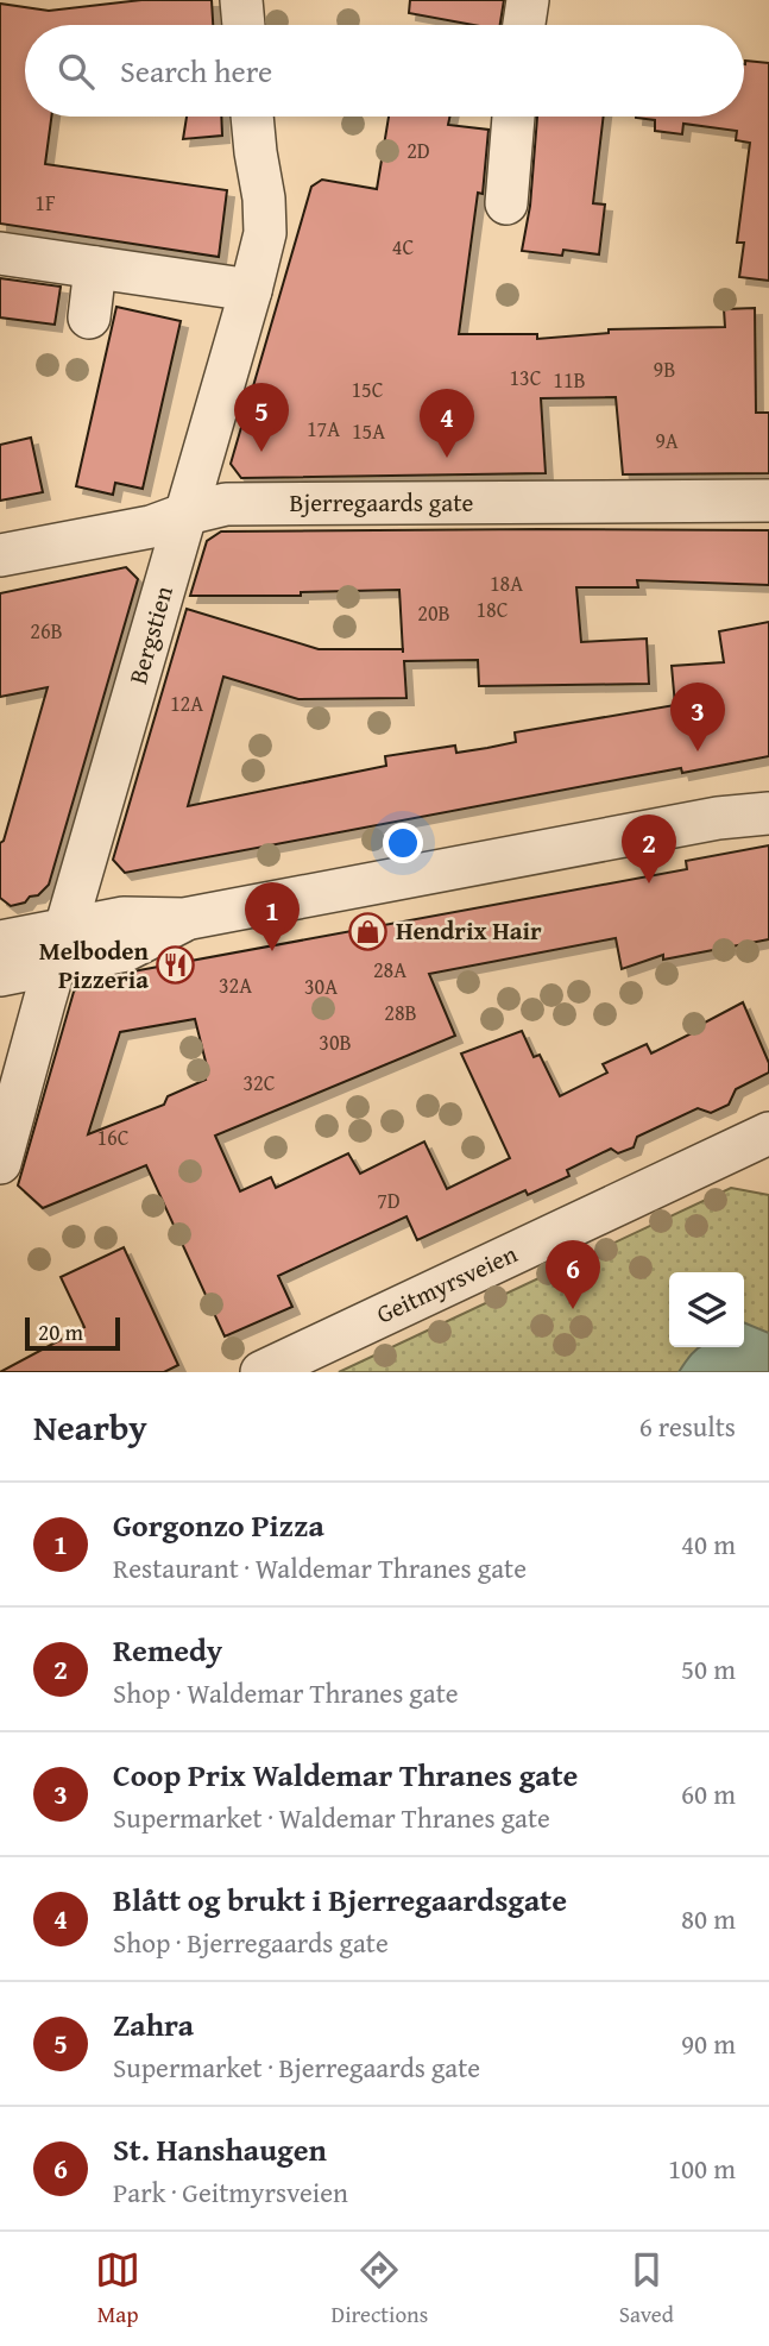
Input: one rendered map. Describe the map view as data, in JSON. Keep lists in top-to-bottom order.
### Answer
{
  "streets": {
    "street": ["Bjerregaards gate", "Bergstien", "Geitmyrsveien"]
  },
  "crossings": [
    ["Bjerregaards gate", "Bergstien"]
  ],
  "places": {
    "shop": ["Hendrix Hair"],
    "restaurant": ["Melboden Pizzeria"]
  },
  "house_numbers": [
    "2D",
    "1F",
    "4C",
    "9B",
    "13C",
    "11B",
    "15C",
    "17A",
    "15A",
    "9A",
    "18A",
    "18C",
    "20B",
    "26B",
    "12A",
    "28A",
    "32A",
    "30A",
    "28B",
    "30B",
    "32C",
    "16C",
    "7D"
  ],
  "scale_bar": "20 m",
  "page": {
    "search": "Search here",
    "pins": [
      "5",
      "4",
      "3",
      "2",
      "1",
      "6"
    ],
    "scale": "20 m",
    "heading": ["Nearby", "6 results"],
    "list": [
      {
        "mark": "1",
        "name": "Gorgonzo Pizza",
        "note": "Restaurant · Waldemar Thranes gate",
        "value": "40 m"
      },
      {
        "mark": "2",
        "name": "Remedy",
        "note": "Shop · Waldemar Thranes gate",
        "value": "50 m"
      },
      {
        "mark": "3",
        "name": "Coop Prix Waldemar Thranes gate",
        "note": "Supermarket · Waldemar Thranes gate",
        "value": "60 m"
      },
      {
        "mark": "4",
        "name": "Blått og brukt i Bjerregaardsgate",
        "note": "Shop · Bjerregaards gate",
        "value": "80 m"
      },
      {
        "mark": "5",
        "name": "Zahra",
        "note": "Supermarket · Bjerregaards gate",
        "value": "90 m"
      },
      {
        "mark": "6",
        "name": "St. Hanshaugen",
        "note": "Park · Geitmyrsveien",
        "value": "100 m"
      }
    ],
    "nav": ["Map", "Directions", "Saved"]
  }
}
